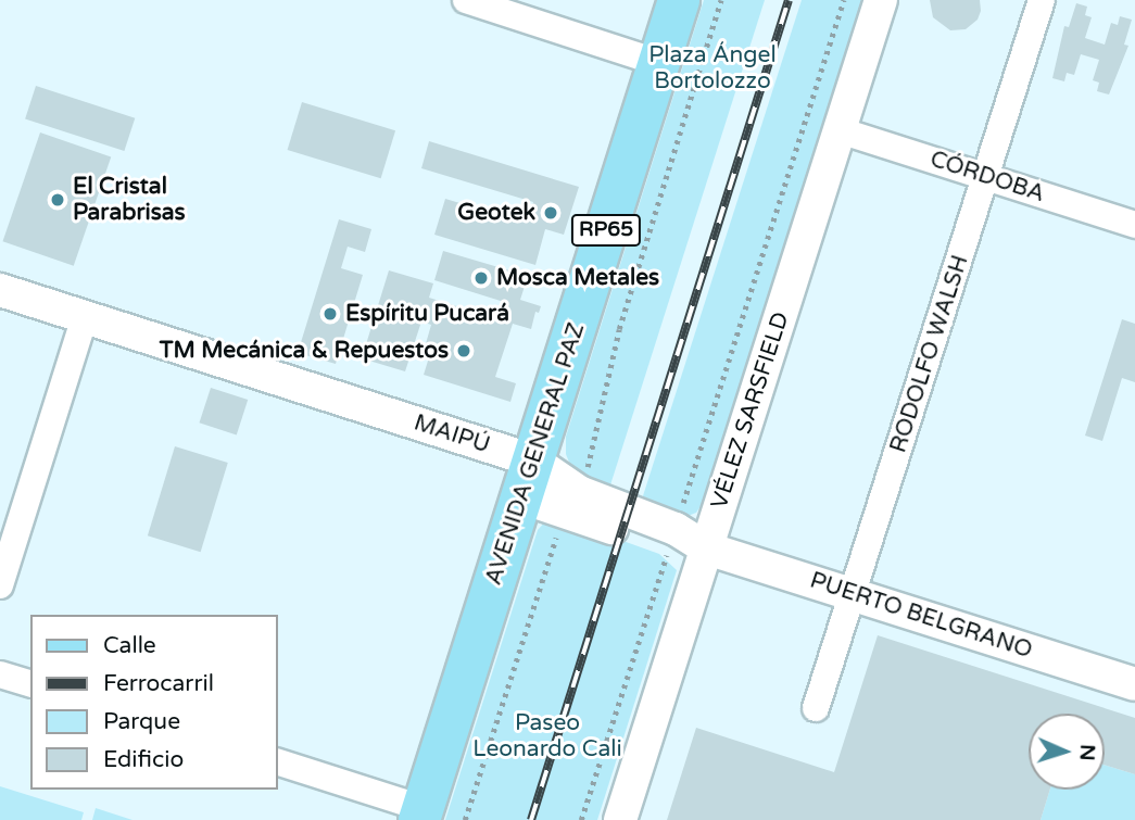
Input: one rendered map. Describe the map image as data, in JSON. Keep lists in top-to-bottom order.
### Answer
{
  "streets": {
    "main road": ["RP65", "AVENIDA GENERAL PAZ"],
    "street": [
      "CÓRDOBA",
      "RODOLFO WALSH",
      "VÉLEZ SARSFIELD",
      "MAIPÚ",
      "PUERTO BELGRANO"
    ]
  },
  "crossings": [
    ["CÓRDOBA", "RODOLFO WALSH"],
    ["CÓRDOBA", "VÉLEZ SARSFIELD"],
    ["RODOLFO WALSH", "PUERTO BELGRANO"],
    ["VÉLEZ SARSFIELD", "MAIPÚ"],
    ["VÉLEZ SARSFIELD", "PUERTO BELGRANO"],
    ["MAIPÚ", "AVENIDA GENERAL PAZ"],
    ["MAIPÚ", "PUERTO BELGRANO"]
  ],
  "parks": ["Plaza Ángel Bortolozzo", "Paseo Leonardo Cali"],
  "places": [
    "El Cristal Parabrisas",
    "Geotek",
    "Mosca Metales",
    "Espíritu Pucará",
    "TM Mecánica & Repuestos"
  ],
  "legend": [
    "Calle",
    "Ferrocarril",
    "Parque",
    "Edificio"
  ],
  "north": "right"
}
